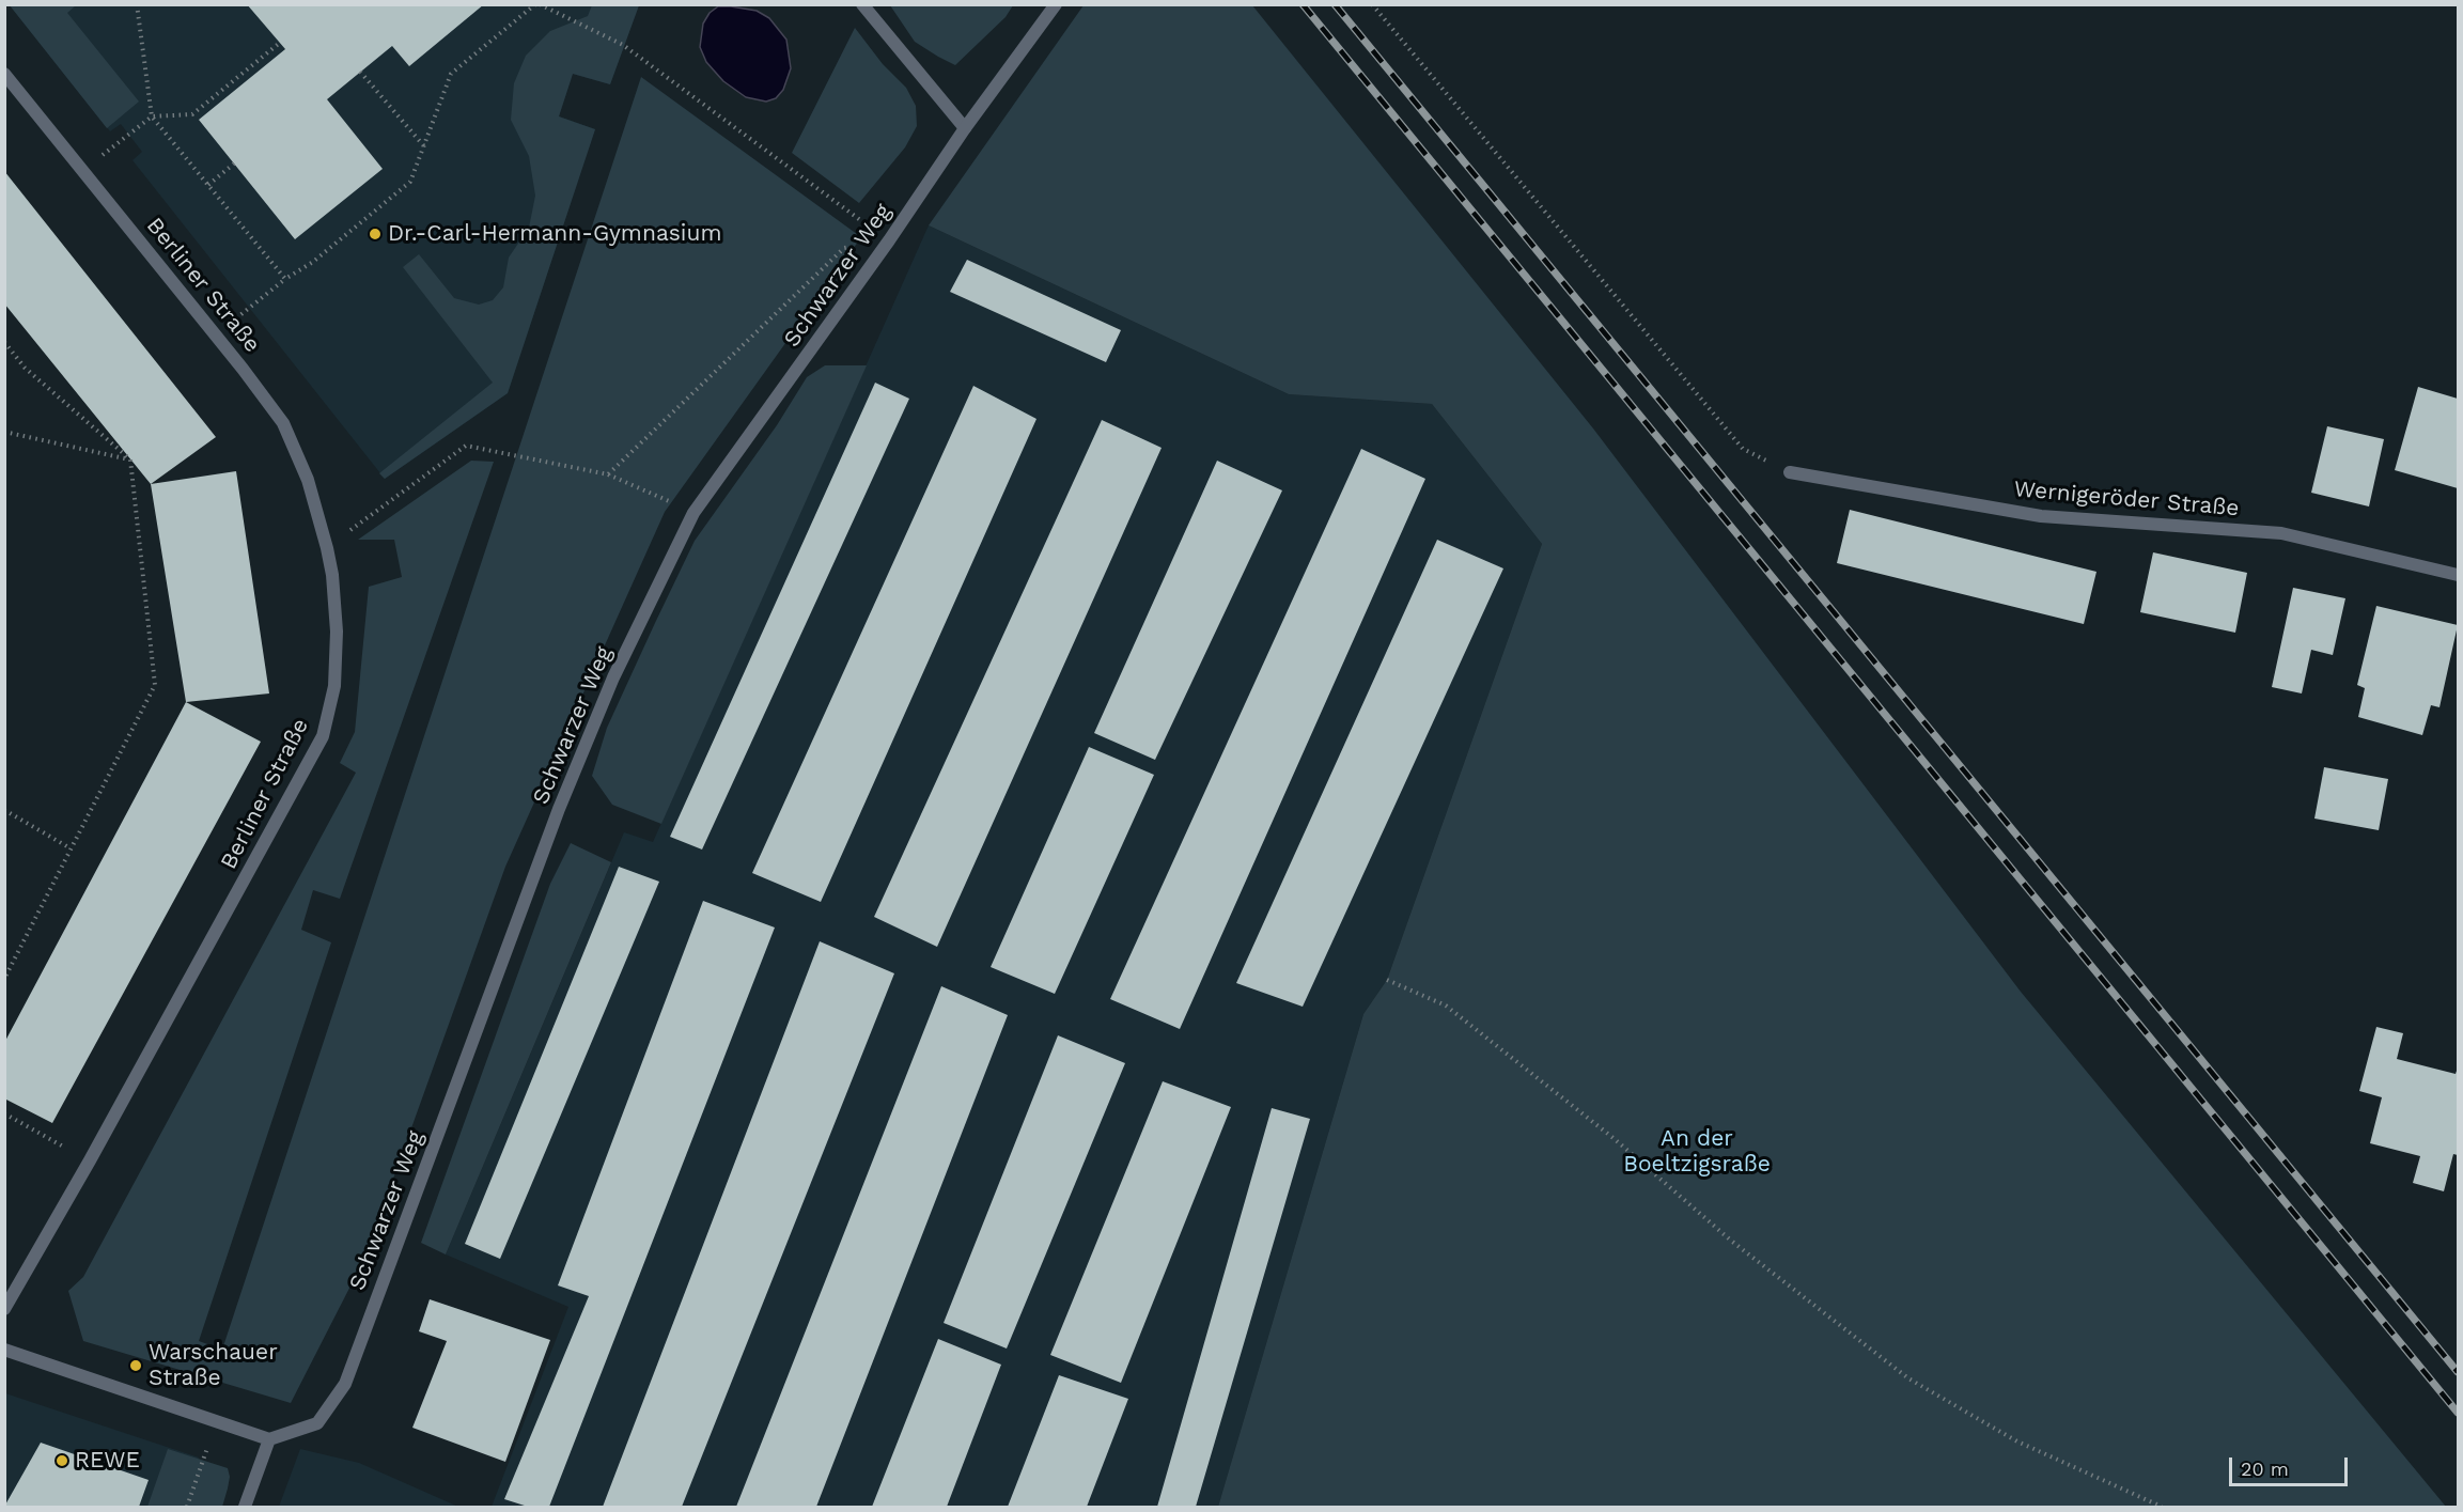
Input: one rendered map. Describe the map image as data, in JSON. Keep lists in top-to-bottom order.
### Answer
{
  "streets": {
    "street": ["Schwarzer Weg", "Berliner Straße", "Wernigeröder Straße"]
  },
  "parks": ["An der Boeltzigsraße"],
  "places": ["Dr.-Carl-Hermann-Gymnasium", "Warschauer Straße", "REWE"],
  "scale_bar": "20 m"
}
